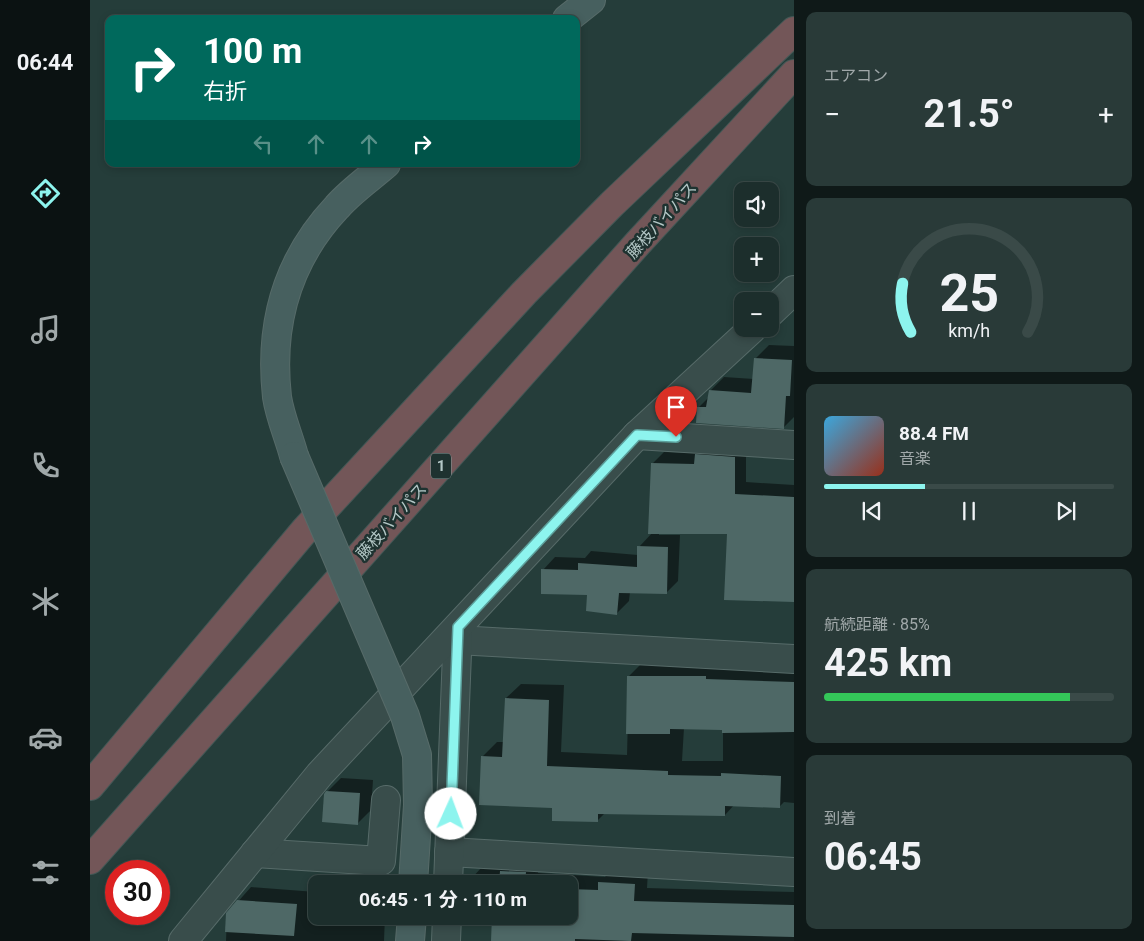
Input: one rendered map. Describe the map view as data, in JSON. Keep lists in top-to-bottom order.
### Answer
{
  "streets": {
    "highway": ["藤枝バイパス", "1"]
  },
  "page": {
    "tabs": "06:44",
    "tile": [
      "エアコン",
      ["航続距離 · 85%", "425 km"],
      ["到着", "06:45"]
    ],
    "turn": ["100 m", "右折"],
    "heat": ["−", "21.5°", "+"],
    "map_buttons": ["+", "−"],
    "song": ["88.4 FM", "音楽"],
    "limit": "30",
    "trip": "06:45 · 1 分 · 110 m",
    "gauge": ["25", "km/h"]
  }
}
